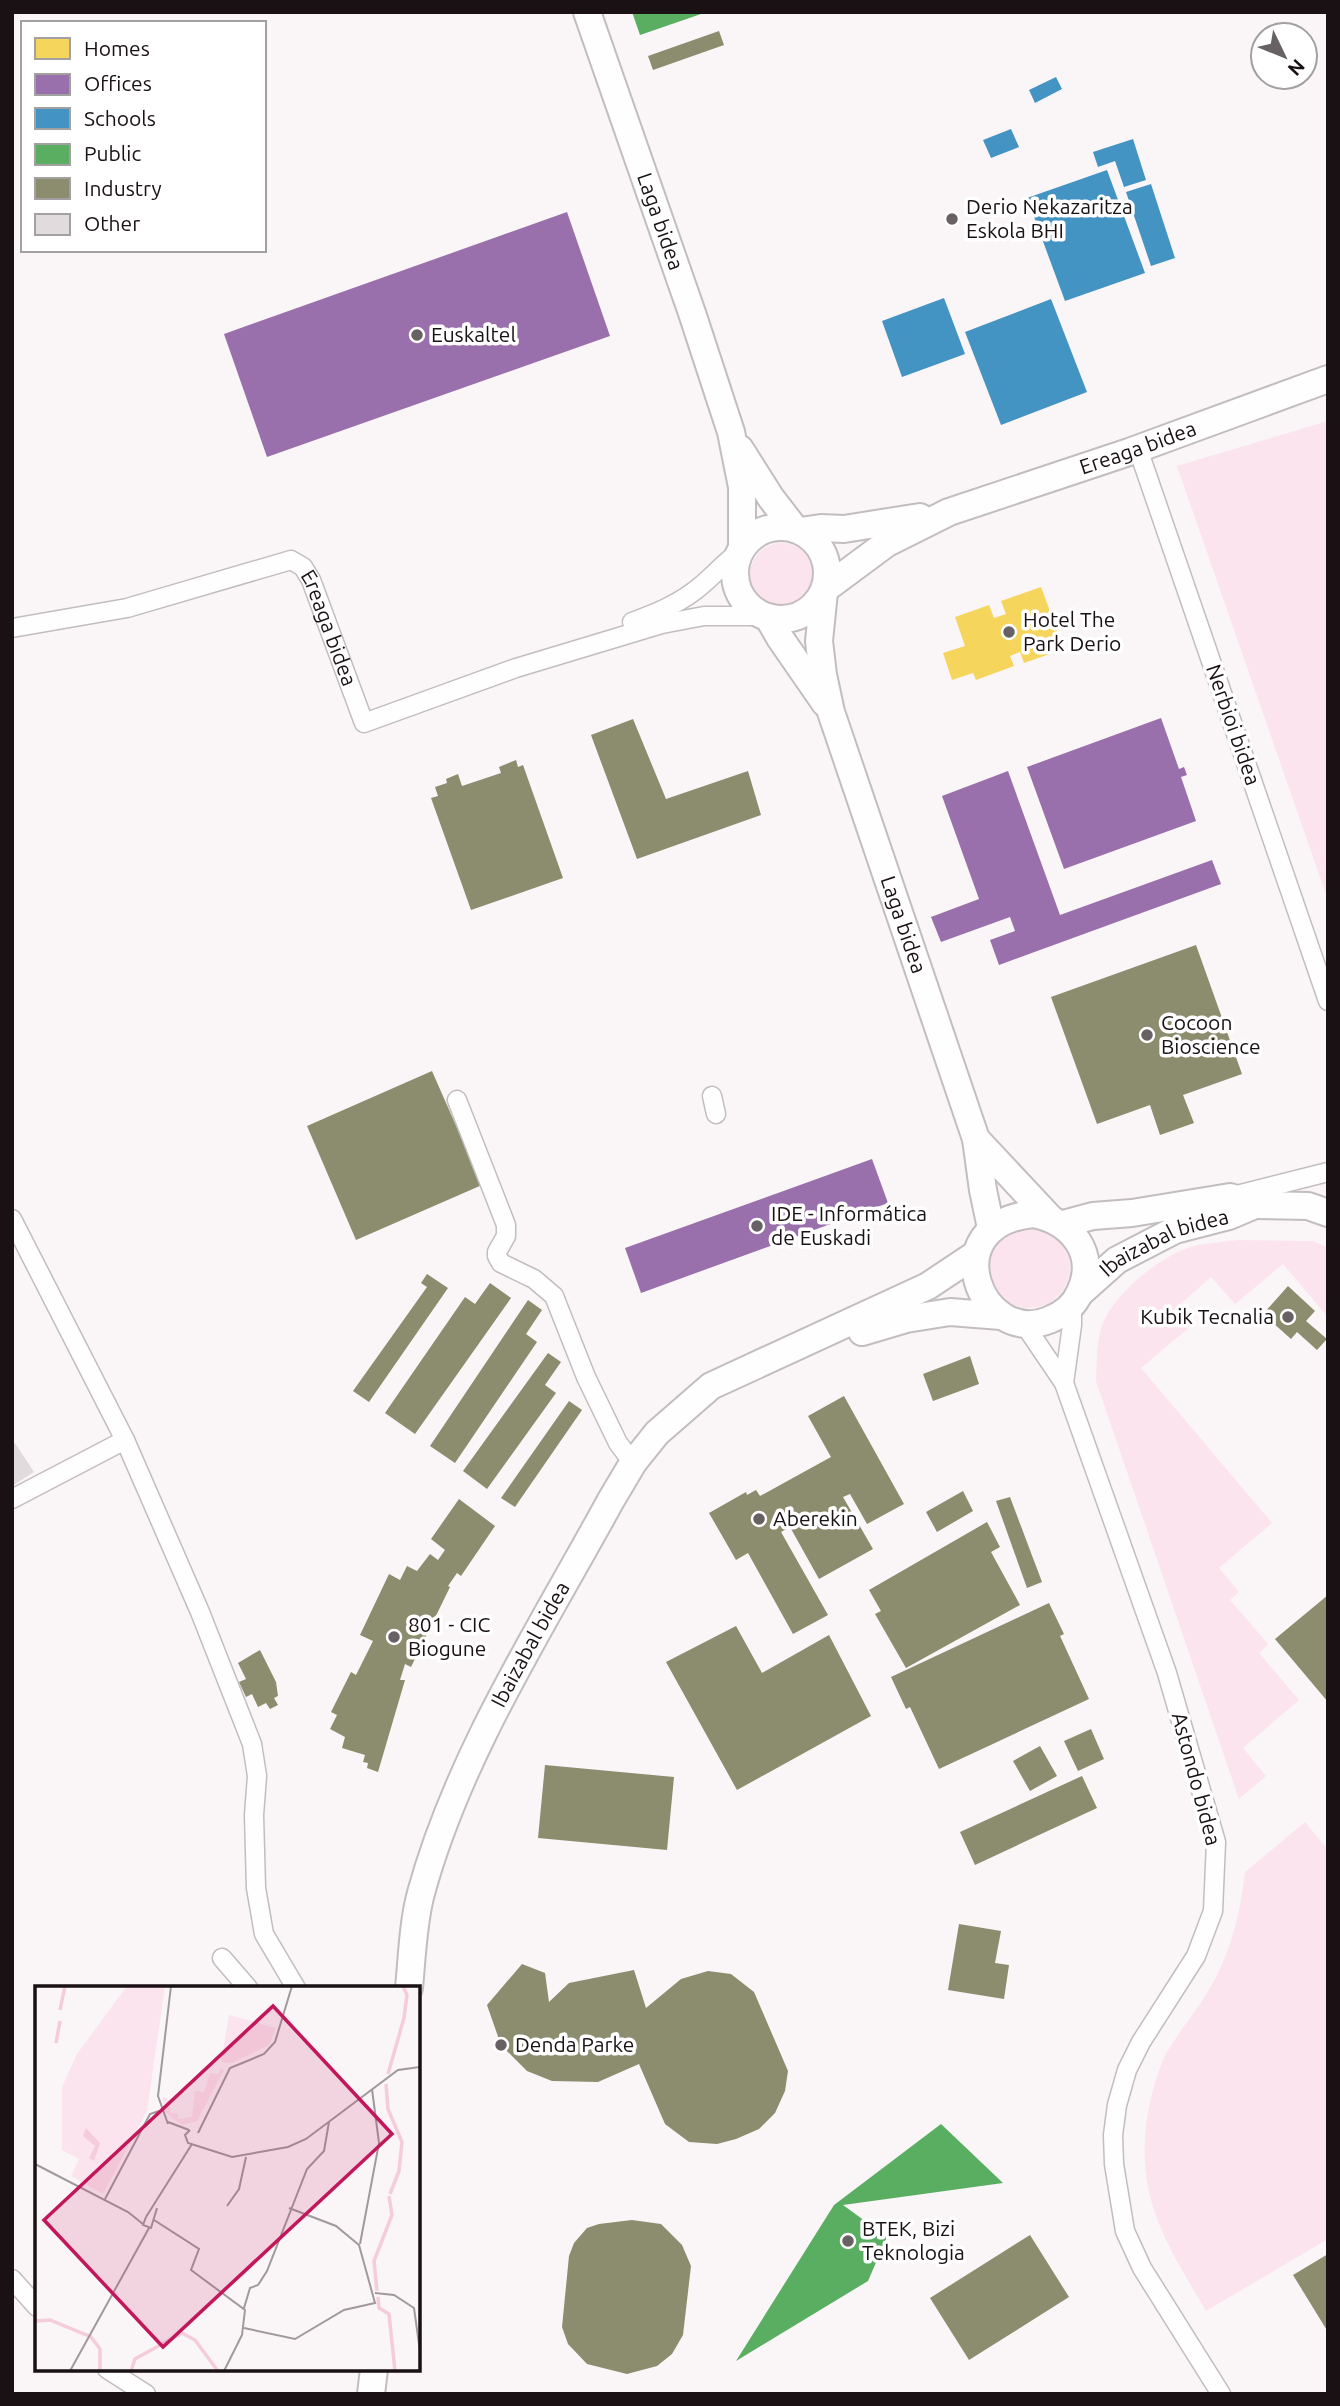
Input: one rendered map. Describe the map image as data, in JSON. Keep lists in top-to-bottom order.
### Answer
{
  "streets": {
    "street": [
      "Laga bidea",
      "Ereaga bidea",
      "Nerbioi bidea",
      "Ibaizabal bidea",
      "Astondo bidea"
    ]
  },
  "crossings": [
    ["Laga bidea", "Ereaga bidea"],
    ["Laga bidea", "Ibaizabal bidea"],
    ["Laga bidea", "Astondo bidea"],
    ["Ereaga bidea", "Nerbioi bidea"],
    ["Ibaizabal bidea", "Astondo bidea"]
  ],
  "places": [
    "Derio Nekazaritza Eskola BHI",
    "Euskaltel",
    "Hotel The Park Derio",
    "Cocoon Bioscience",
    "IDE - Informática de Euskadi",
    "Kubik Tecnalia",
    "Aberekin",
    "801 - CIC Biogune",
    "Denda Parke",
    "BTEK, Bizi Teknologia"
  ],
  "legend": [
    "Homes",
    "Offices",
    "Schools",
    "Public",
    "Industry",
    "Other"
  ],
  "north": "bottom right"
}
